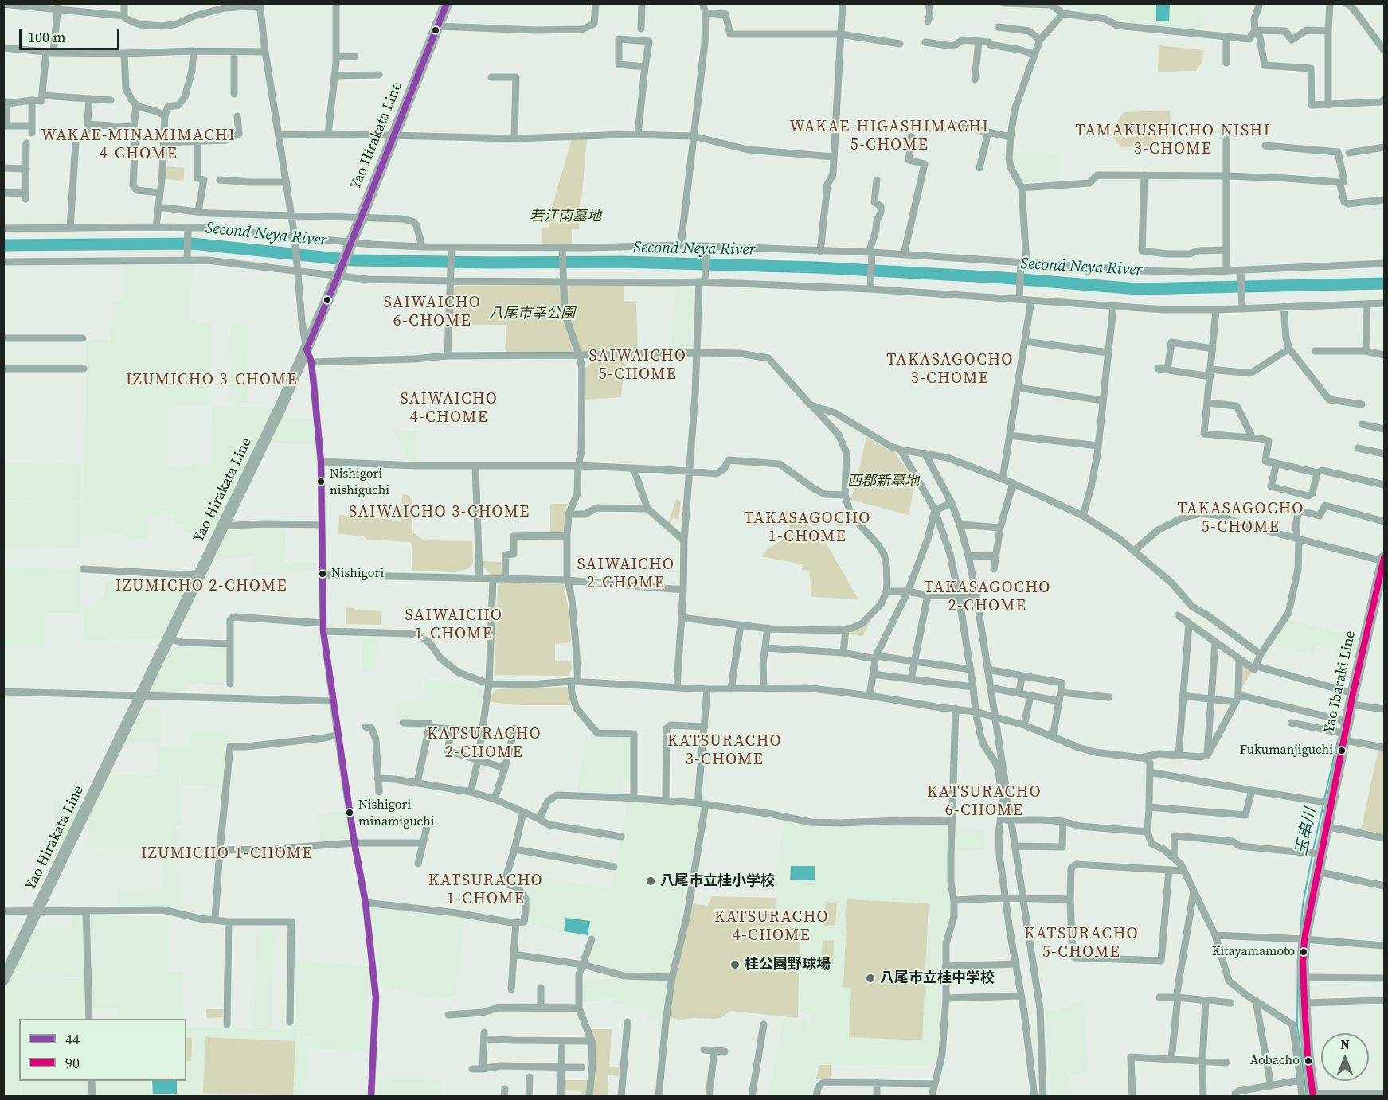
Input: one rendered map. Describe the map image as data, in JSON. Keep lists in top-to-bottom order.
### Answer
{
  "streets": {
    "main road": ["Yao Hirakata Line", "Yao Ibaraki Line"]
  },
  "districts": [
    "WAKAE-HIGASHIMACHI 5-CHOME",
    "TAMAKUSHICHO-NISHI 3-CHOME",
    "WAKAE-MINAMIMACHI 4-CHOME",
    "SAIWAICHO 6-CHOME",
    "SAIWAICHO 5-CHOME",
    "TAKASAGOCHO 3-CHOME",
    "IZUMICHO 3-CHOME",
    "SAIWAICHO 4-CHOME",
    "TAKASAGOCHO 5-CHOME",
    "SAIWAICHO 3-CHOME",
    "TAKASAGOCHO 1-CHOME",
    "SAIWAICHO 2-CHOME",
    "IZUMICHO 2-CHOME",
    "TAKASAGOCHO 2-CHOME",
    "SAIWAICHO 1-CHOME",
    "KATSURACHO 2-CHOME",
    "KATSURACHO 3-CHOME",
    "KATSURACHO 6-CHOME",
    "IZUMICHO 1-CHOME",
    "KATSURACHO 1-CHOME",
    "KATSURACHO 4-CHOME",
    "KATSURACHO 5-CHOME"
  ],
  "water": ["Second Neya River", "玉串川"],
  "parks": ["若江南墓地", "八尾市幸公園", "西郡新墓地"],
  "places": [
    "Nishigori nishiguchi",
    "Nishigori",
    "Fukumanjiguchi",
    "Nishigori minamiguchi",
    "八尾市立桂小学校",
    "Kitayamamoto",
    "桂公園野球場",
    "八尾市立桂中学校",
    "Aobacho"
  ],
  "lines": ["transit line 44", "transit line 90"],
  "legend": ["44", "90"],
  "scale_bar": "100 m",
  "north": "top"
}
